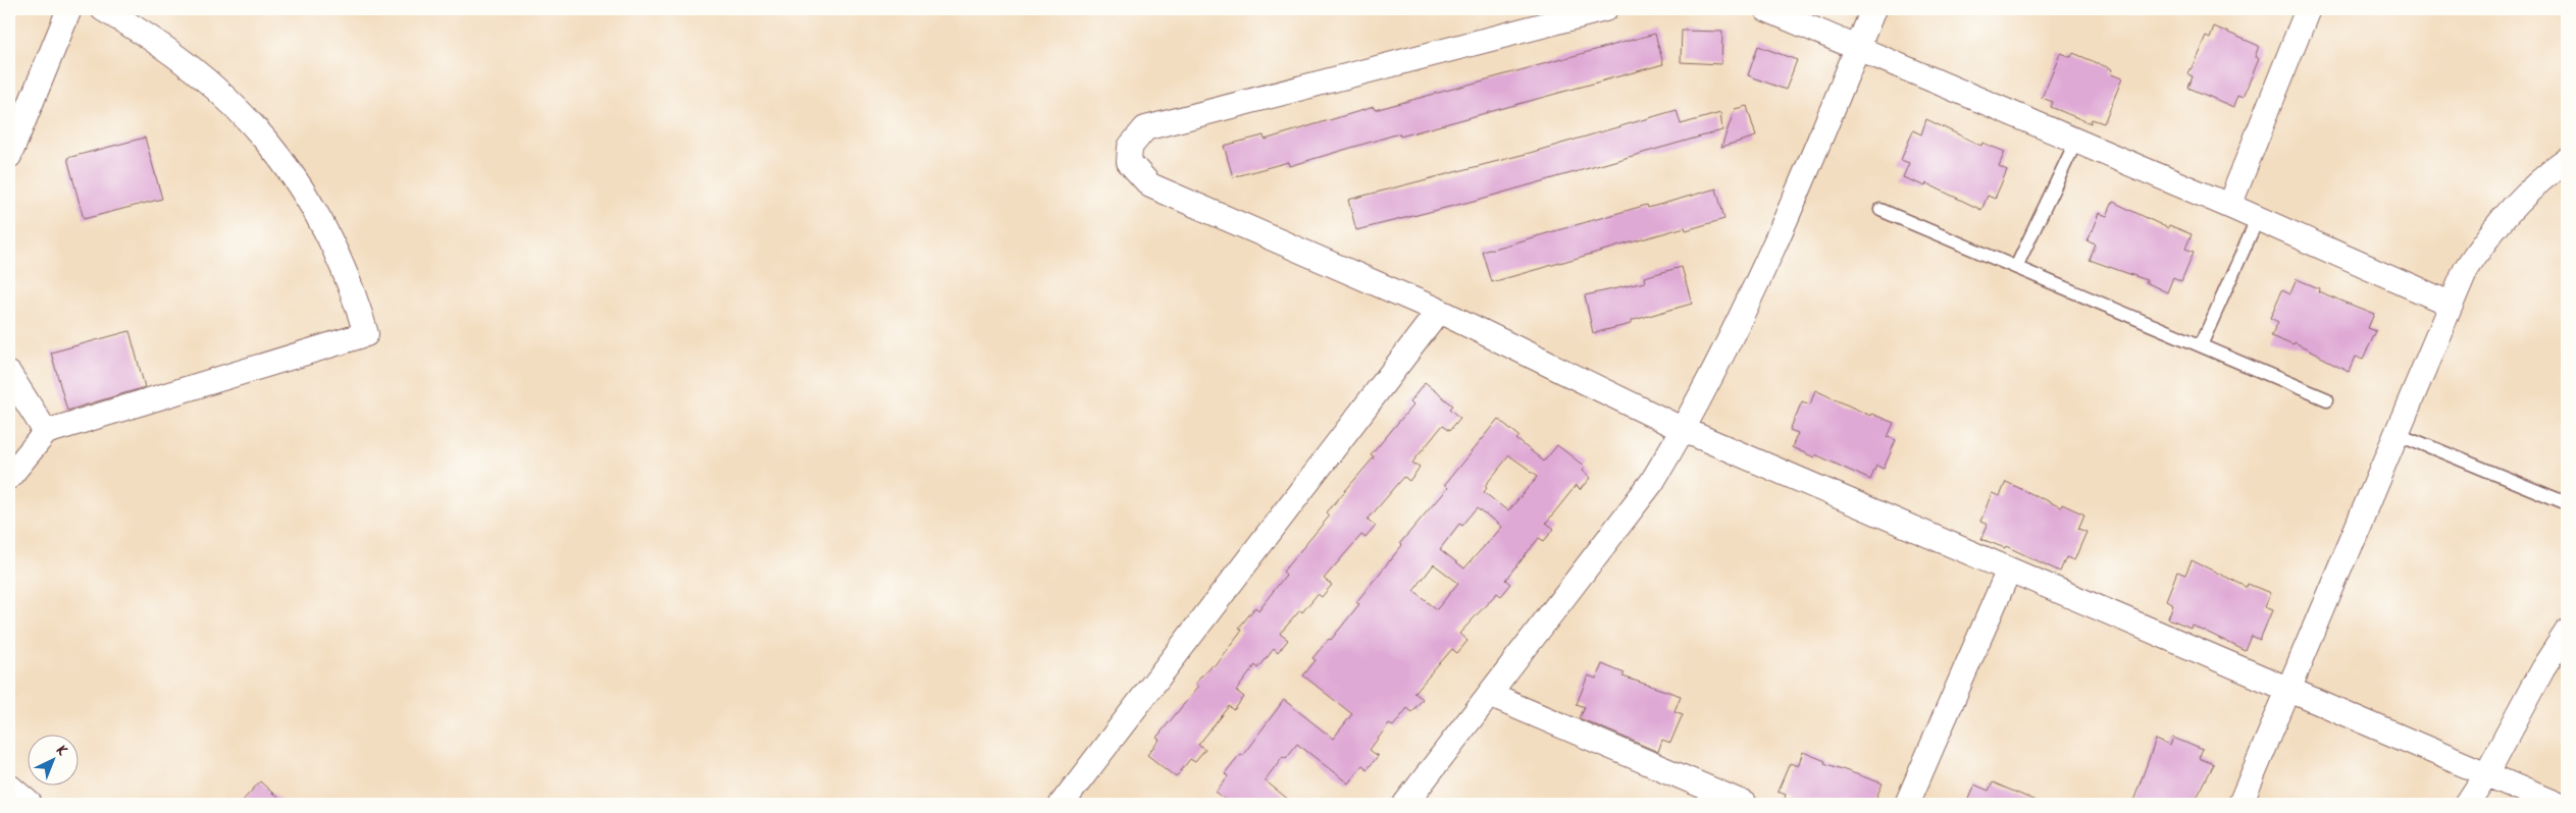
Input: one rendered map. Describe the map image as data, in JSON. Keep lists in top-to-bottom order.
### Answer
{
  "north": "top right"
}
